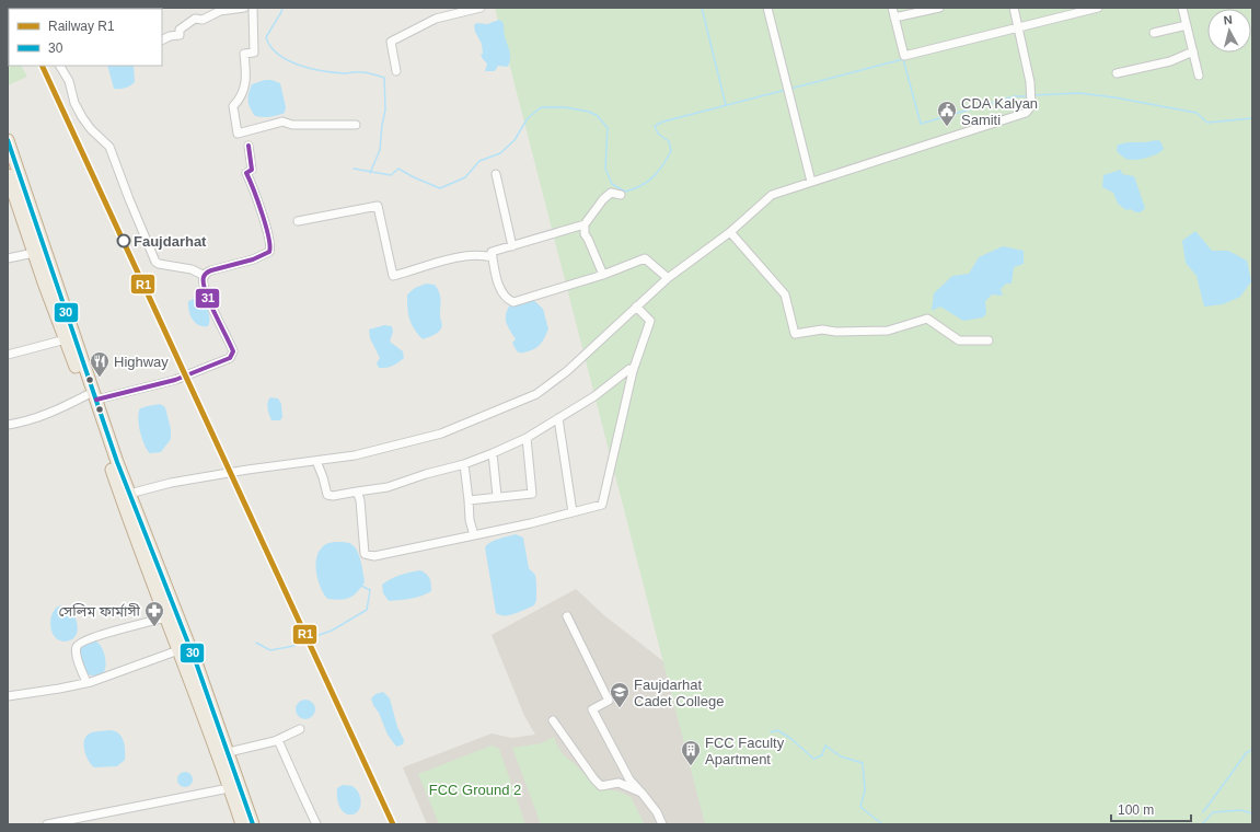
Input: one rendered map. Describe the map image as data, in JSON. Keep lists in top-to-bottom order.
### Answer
{
  "parks": ["FCC Ground 2"],
  "places": {
    "public building": ["CDA Kalyan Samiti"],
    "other": ["Faujdarhat"],
    "restaurant": ["Highway"],
    "pharmacy": ["সেলিম ফার্মাসী"],
    "school or university": ["Faujdarhat Cadet College"],
    "building": ["FCC Faculty Apartment"]
  },
  "lines": ["rail line R1", "transit line 30", "transit line 31"],
  "legend": ["Railway R1", "30"],
  "scale_bar": "100 m",
  "north": "top"
}
